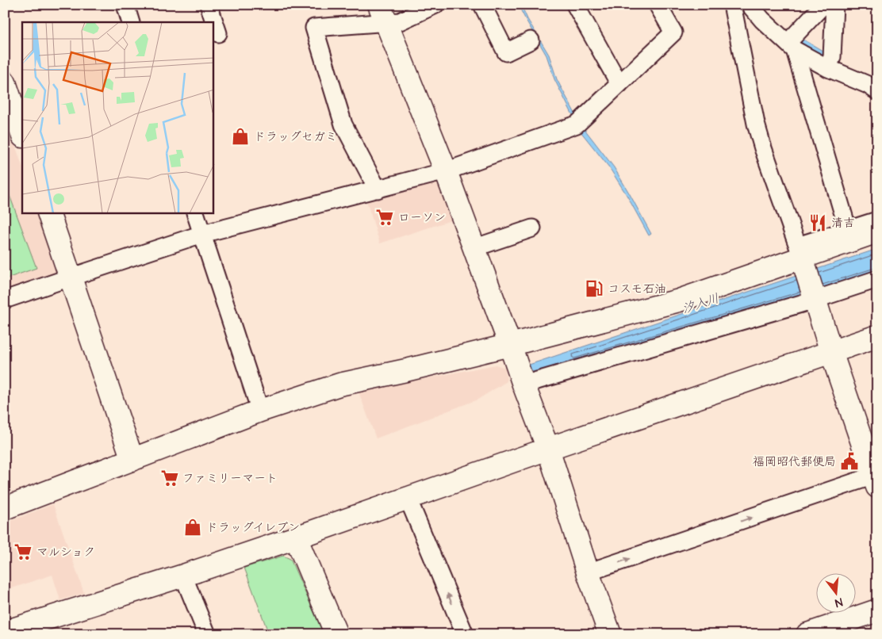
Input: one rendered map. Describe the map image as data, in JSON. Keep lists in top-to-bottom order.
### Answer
{
  "water": ["汐入川"],
  "places": {
    "shop": ["ドラッグセガミ", "ドラッグイレブン"],
    "supermarket": ["ローソン", "ファミリーマート", "マルショク"],
    "restaurant": ["清吉"],
    "fuel station": ["コスモ石油"],
    "public building": ["福岡昭代郵便局"]
  },
  "north": "bottom"
}
